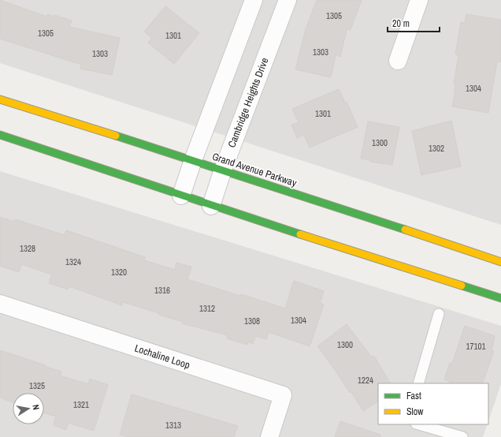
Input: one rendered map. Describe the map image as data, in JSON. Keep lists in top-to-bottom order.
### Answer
{
  "streets": {
    "main road": ["Grand Avenue Parkway"],
    "street": ["Cambridge Heights Drive", "Lochaline Loop"]
  },
  "crossings": [
    ["Cambridge Heights Drive", "Grand Avenue Parkway"]
  ],
  "house_numbers": [
    "1305",
    "1305",
    "1301",
    "1303",
    "1303",
    "1304",
    "1301",
    "1300",
    "1302",
    "1328",
    "1324",
    "1320",
    "1316",
    "1312",
    "1304",
    "1308",
    "1300",
    "17101",
    "1224",
    "1325",
    "1321",
    "1313"
  ],
  "legend": ["Fast", "Slow"],
  "scale_bar": "20 m",
  "north": "right"
}
